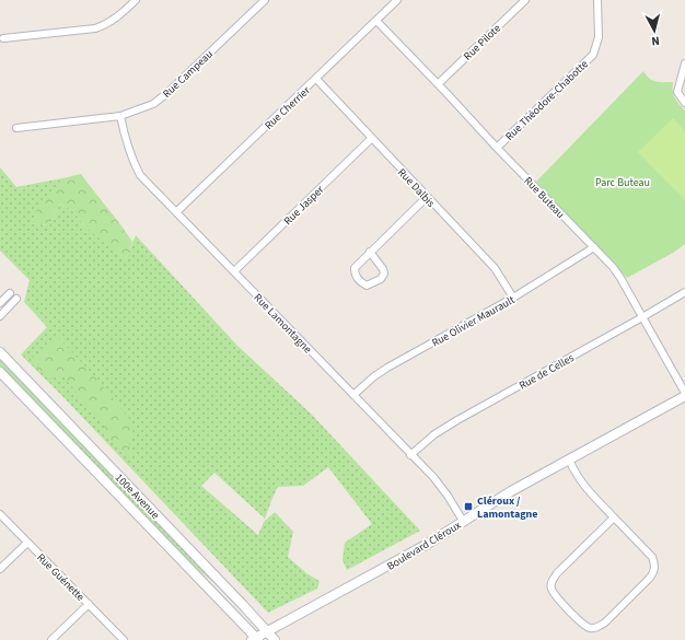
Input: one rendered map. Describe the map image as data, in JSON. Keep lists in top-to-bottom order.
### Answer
{
  "streets": {
    "street": [
      "Rue Pilote",
      "Rue Campeau",
      "Rue Théodore-Chabotte",
      "Rue Cherrier",
      "Rue Dalbis",
      "Rue Buteau",
      "Rue Jasper",
      "Rue Olivier Maurault",
      "Rue Lamontagne",
      "Rue de Celles",
      "100e Avenue",
      "Boulevard Cléroux",
      "Rue Guénette"
    ]
  },
  "crossings": [
    ["Rue Pilote", "Rue Buteau"],
    ["Rue Campeau", "Rue Lamontagne"],
    ["Rue Théodore-Chabotte", "Rue Buteau"],
    ["Rue Cherrier", "Rue Dalbis"],
    ["Rue Cherrier", "Rue Buteau"],
    ["Rue Cherrier", "Rue Lamontagne"],
    ["Rue Dalbis", "Rue Jasper"],
    ["Rue Dalbis", "Rue Olivier Maurault"],
    ["Rue Buteau", "Rue Olivier Maurault"],
    ["Rue Buteau", "Rue de Celles"],
    ["Rue Jasper", "Rue Lamontagne"],
    ["Rue Olivier Maurault", "Rue Lamontagne"],
    ["Rue Lamontagne", "Rue de Celles"],
    ["Rue Lamontagne", "Boulevard Cléroux"],
    ["100e Avenue", "Boulevard Cléroux"]
  ],
  "parks": ["Parc Buteau"],
  "places": {
    "transit": ["Cléroux / Lamontagne"]
  },
  "north": "bottom"
}
